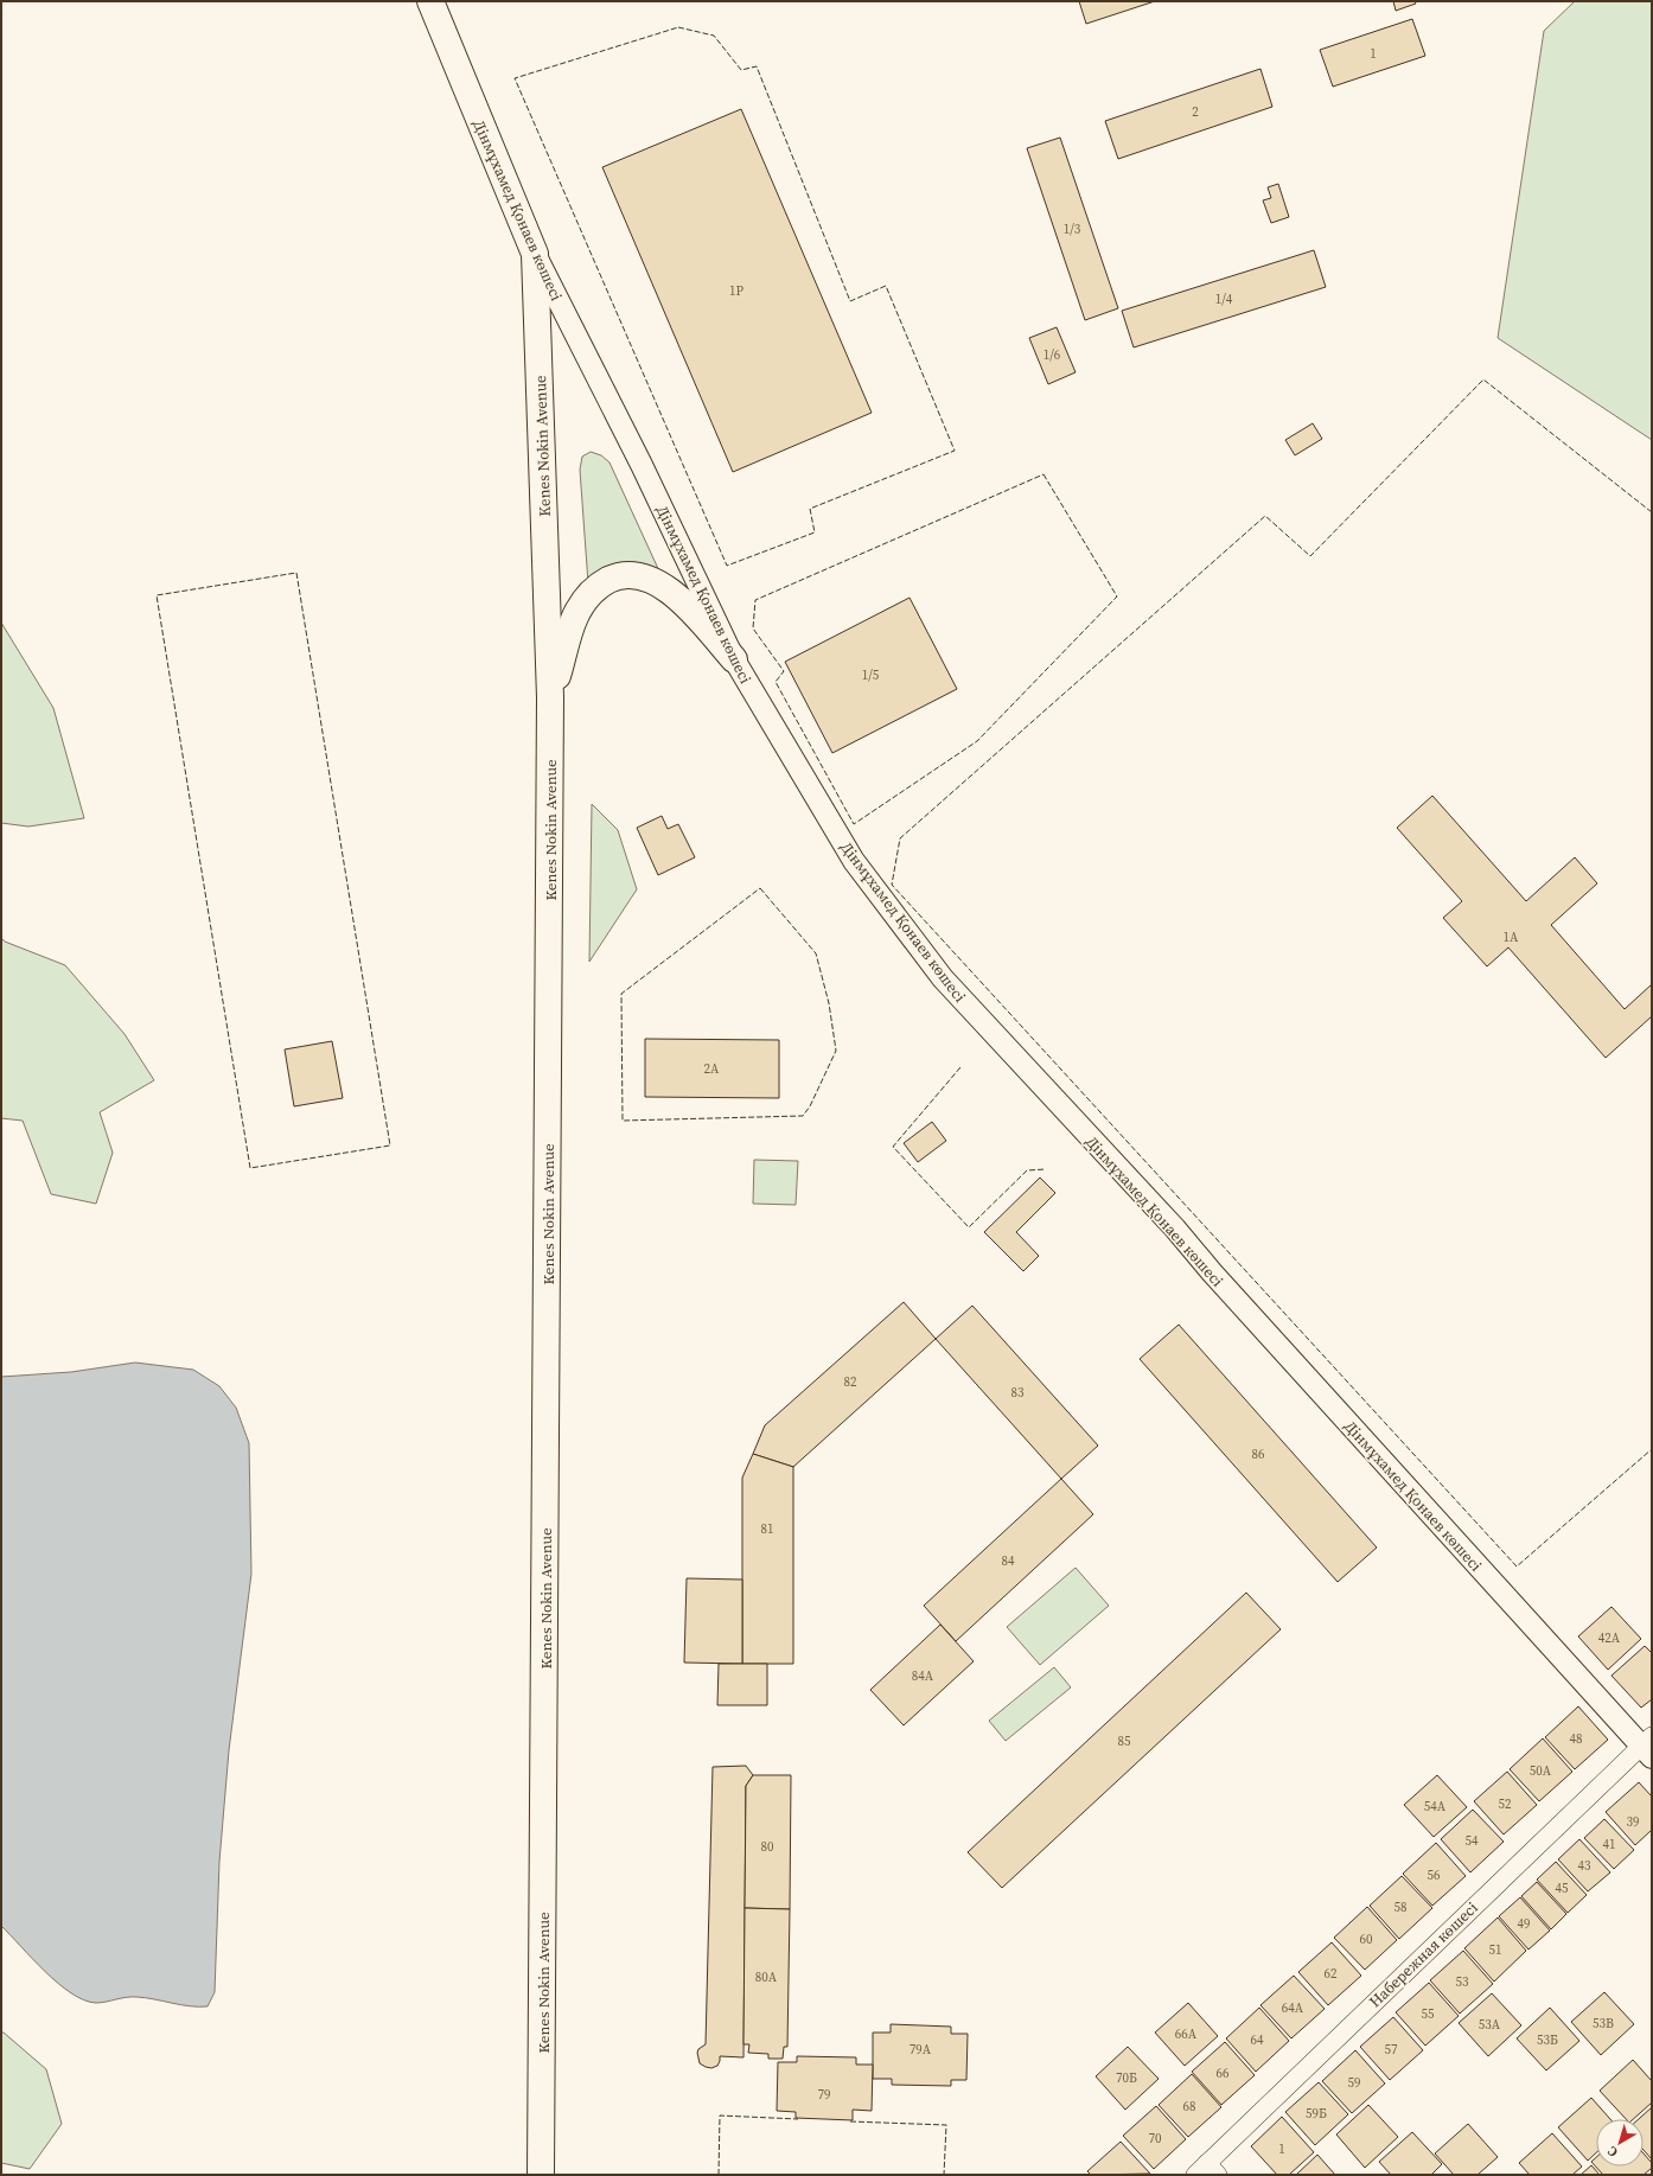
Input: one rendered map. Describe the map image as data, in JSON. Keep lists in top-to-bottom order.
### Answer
{
  "streets": {
    "highway": ["Дінмұхамед Қонаев көшесі", "Kenes Nokin Avenue"],
    "street": ["Набережная көшесі"]
  },
  "crossings": [
    ["Дінмұхамед Қонаев көшесі", "Kenes Nokin Avenue"],
    ["Дінмұхамед Қонаев көшесі", "Набережная көшесі"]
  ],
  "house_numbers": [
    "1",
    "2",
    "1/3",
    "1Р",
    "1/4",
    "1/6",
    "1/5",
    "1А",
    "2А",
    "82",
    "83",
    "86",
    "81",
    "84",
    "42А",
    "84А",
    "48",
    "85",
    "50А",
    "52",
    "54А",
    "39",
    "54",
    "41",
    "80",
    "43",
    "56",
    "45",
    "58",
    "49",
    "60",
    "51",
    "62",
    "80А",
    "53",
    "64А",
    "55",
    "53В",
    "53А",
    "66А",
    "64",
    "53Б",
    "79А",
    "57",
    "66",
    "70Б",
    "59",
    "79",
    "68",
    "59Б",
    "70",
    "1"
  ],
  "north": "bottom left"
}
